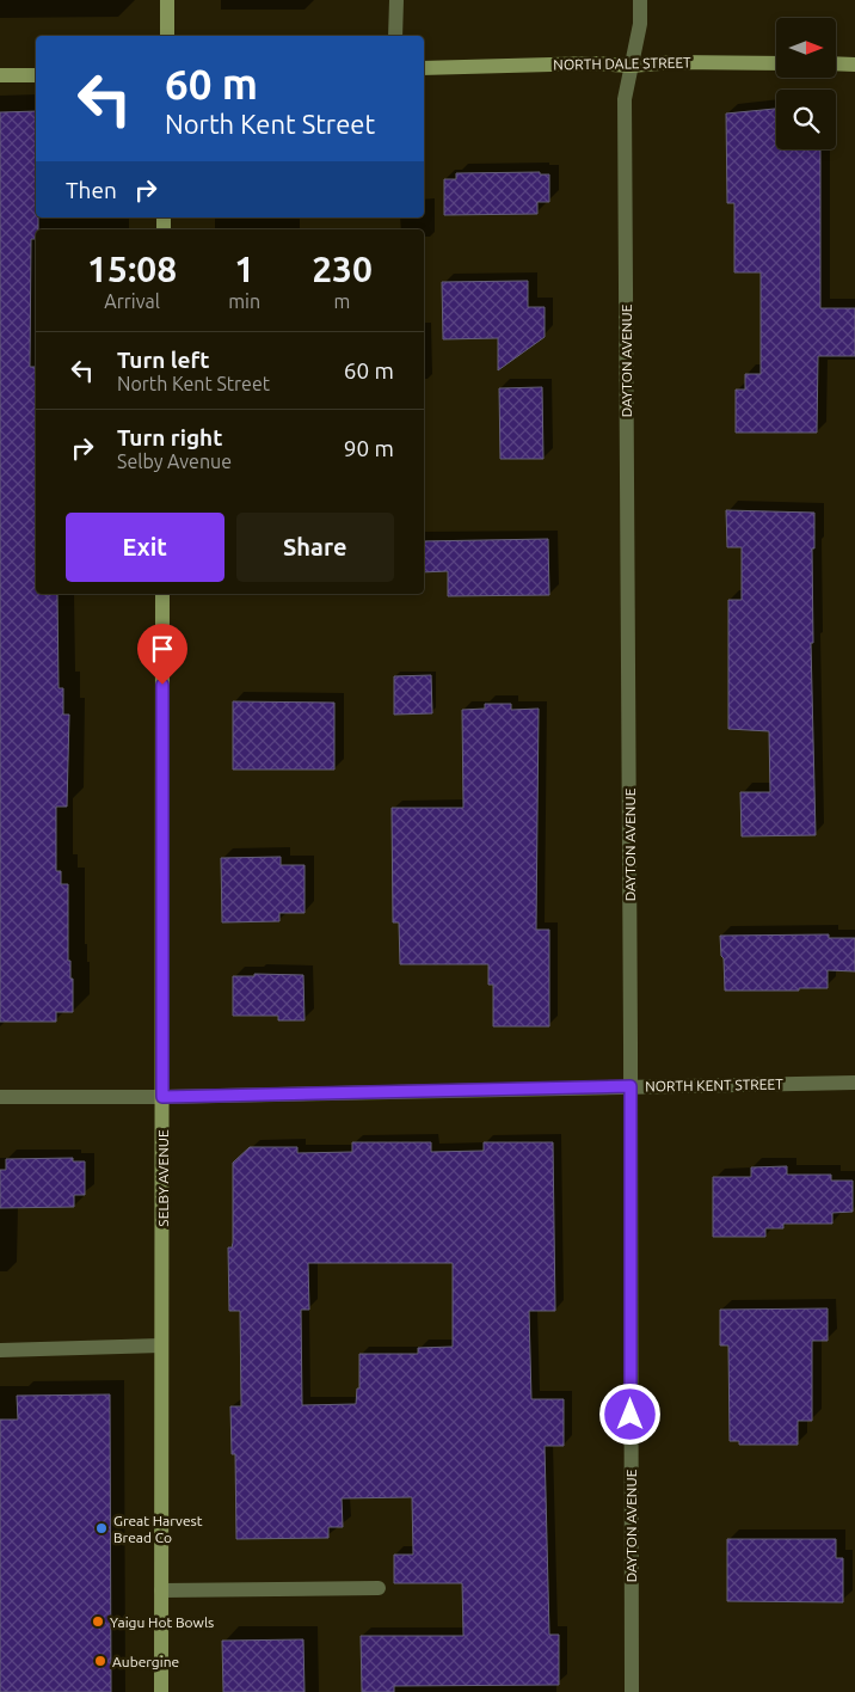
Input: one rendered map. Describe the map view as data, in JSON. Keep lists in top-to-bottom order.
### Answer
{
  "streets": {
    "street": [
      "NORTH DALE STREET",
      "DAYTON AVENUE",
      "NORTH KENT STREET",
      "SELBY AVENUE"
    ]
  },
  "crossings": [
    ["NORTH DALE STREET", "DAYTON AVENUE"],
    ["DAYTON AVENUE", "NORTH KENT STREET"],
    ["NORTH KENT STREET", "SELBY AVENUE"]
  ],
  "places": ["Great Harvest Bread Co", "Yaigu Hot Bowls", "Aubergine"],
  "north": "right",
  "page": {
    "turn": ["60 m", "North Kent Street"],
    "then": "Then",
    "eta": [
      "15:08",
      "Arrival",
      "1",
      "min",
      "230",
      "m"
    ],
    "list": [
      {
        "name": "Turn left",
        "note": "North Kent Street",
        "value": "60 m"
      },
      {
        "name": "Turn right",
        "note": "Selby Avenue",
        "value": "90 m"
      }
    ],
    "buttons": ["Exit", "Share"]
  }
}
